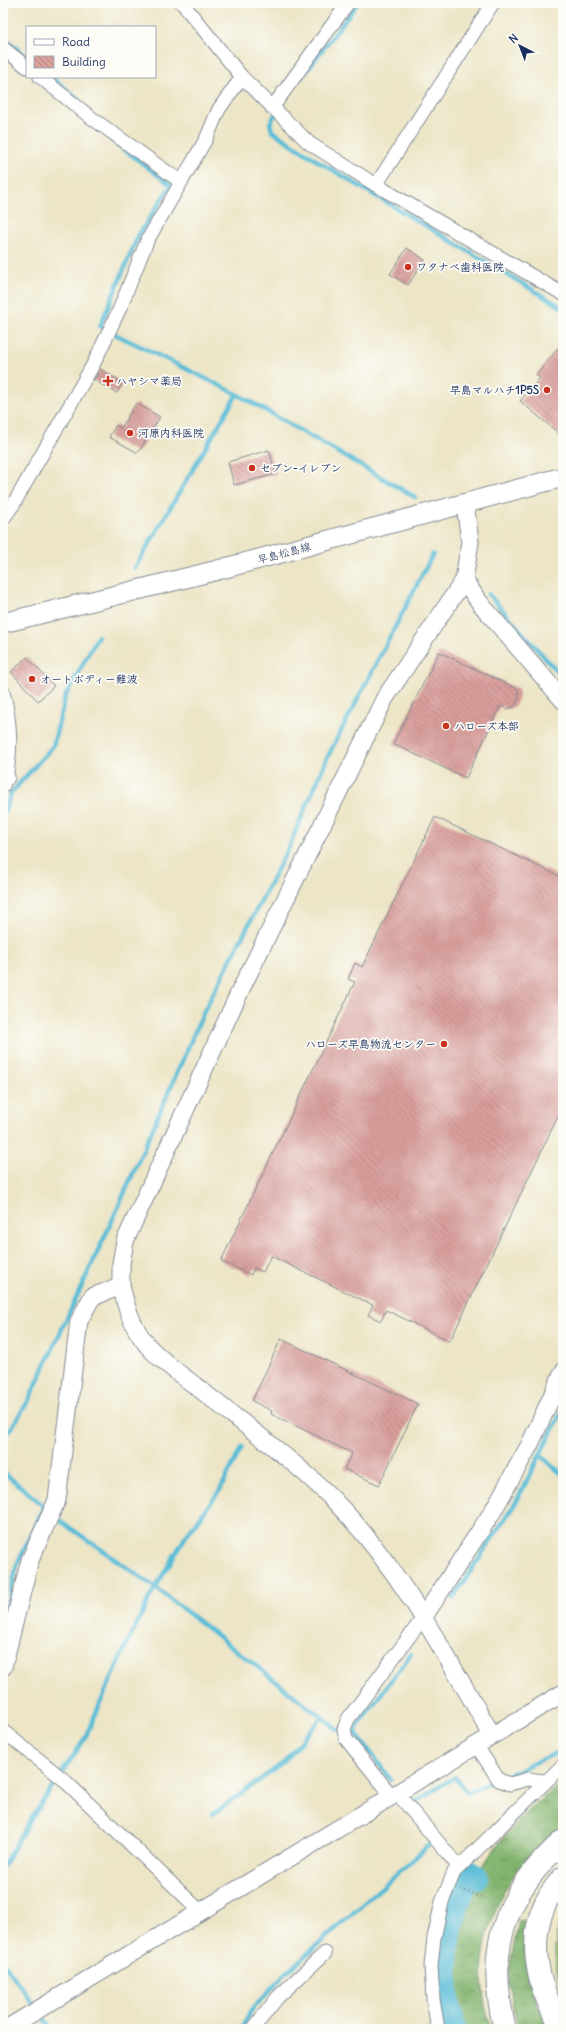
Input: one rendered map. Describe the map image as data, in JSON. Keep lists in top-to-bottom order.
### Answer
{
  "streets": {
    "main road": ["早島松島線"]
  },
  "places": {
    "other": [
      "ワタナベ歯科医院",
      "早島マルハチ1P5S",
      "河原内科医院",
      "セブン-イレブン",
      "オートボディー難波",
      "ハローズ本部",
      "ハローズ早島物流センター"
    ],
    "health": ["ハヤシマ薬局"]
  },
  "legend": ["Road", "Building"],
  "north": "top left"
}
